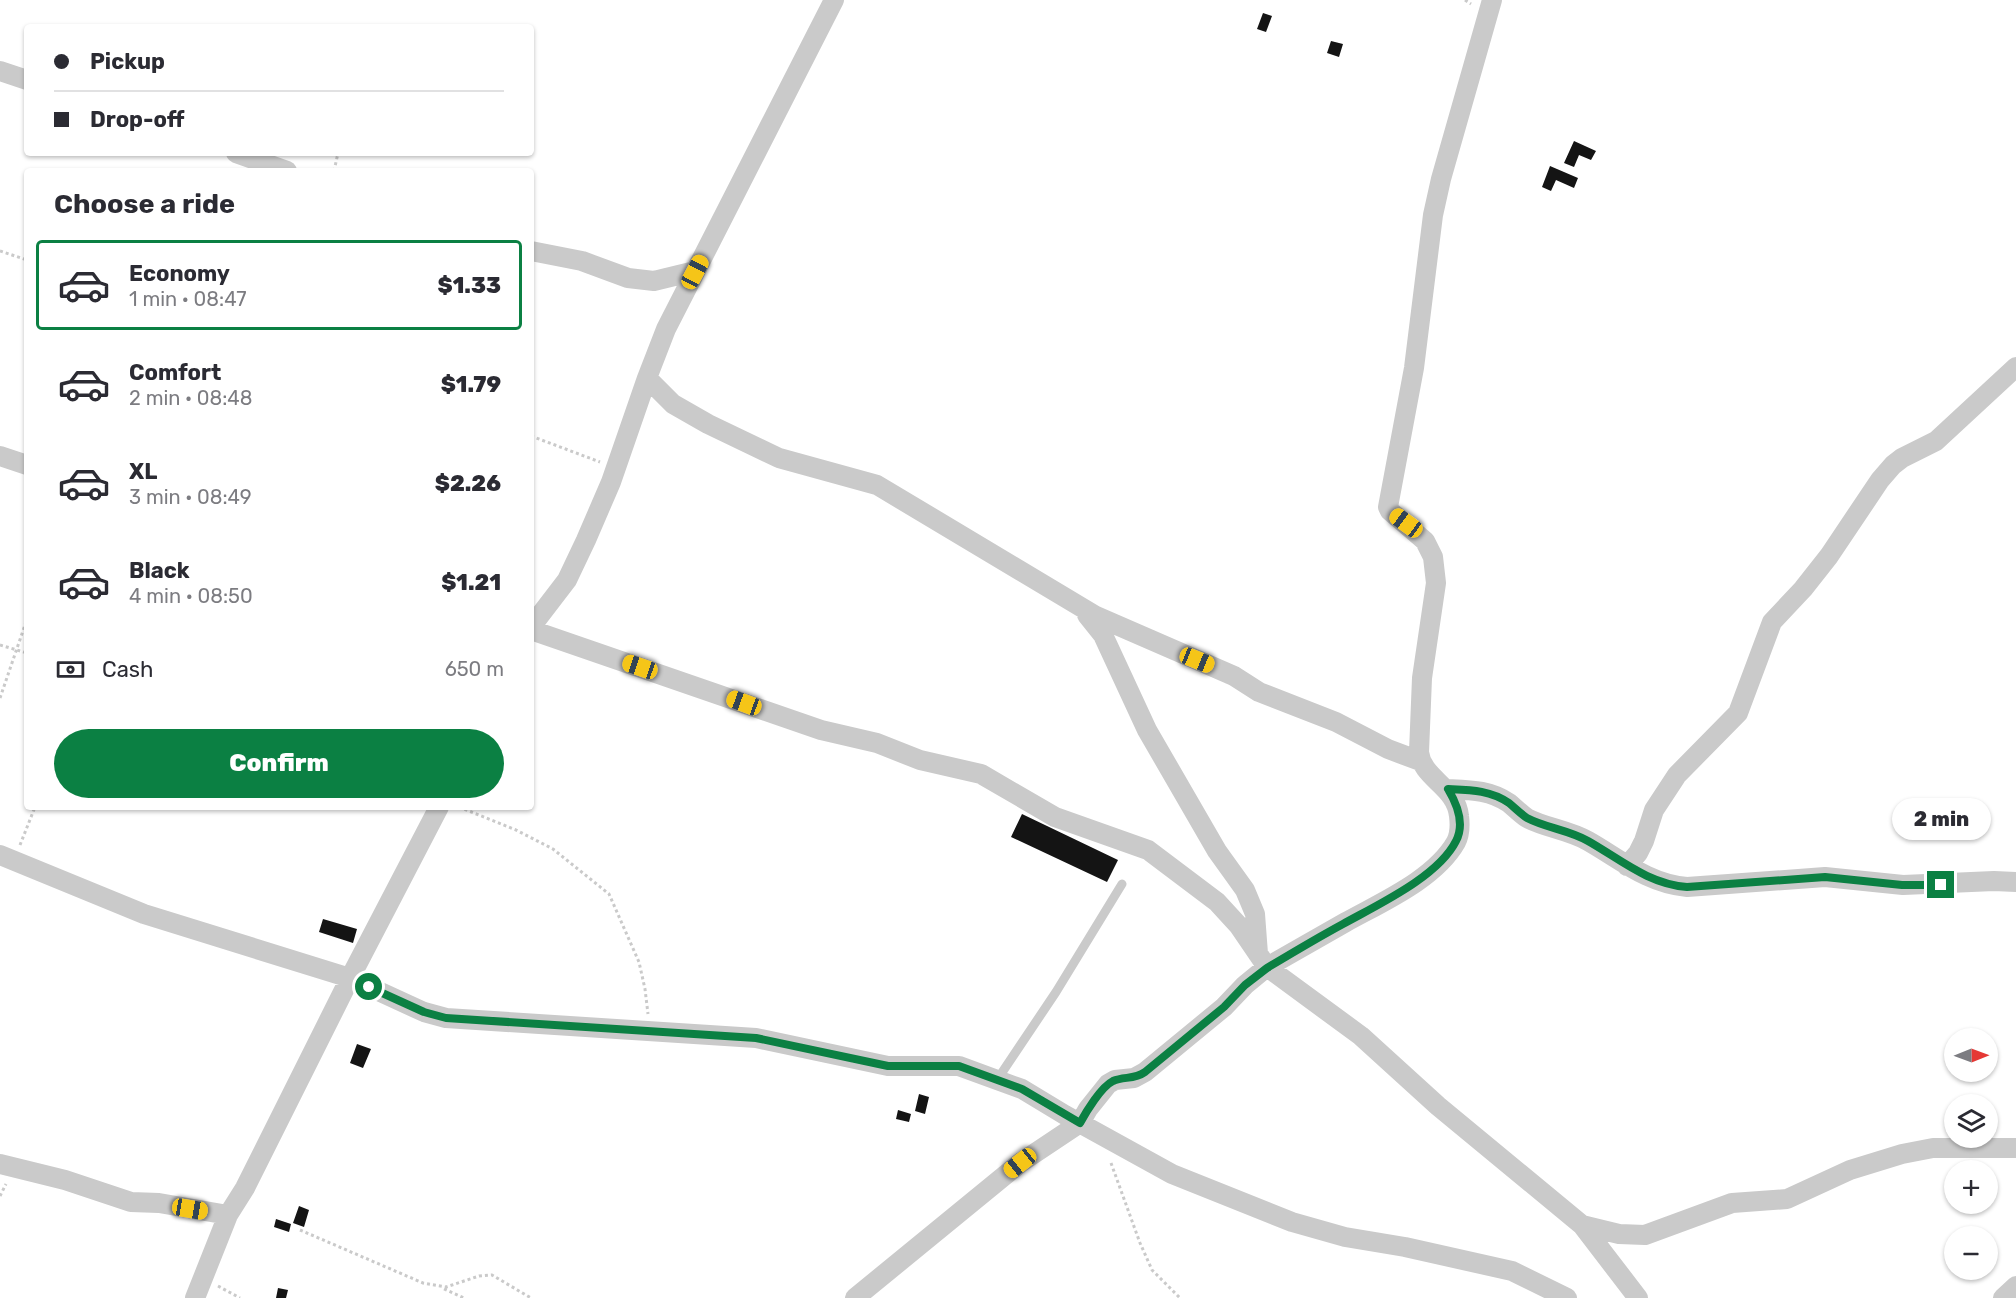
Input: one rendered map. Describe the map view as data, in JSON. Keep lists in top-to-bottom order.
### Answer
{
  "north": "right",
  "page": {
    "banner": ["Pickup", "Drop-off"],
    "heading": "Choose a ride",
    "list": [
      {
        "name": "Economy",
        "note": "1 min · 08:47",
        "value": "$1.33"
      },
      {
        "name": "Comfort",
        "note": "2 min · 08:48",
        "value": "$1.79"
      },
      {
        "name": "XL",
        "note": "3 min · 08:49",
        "value": "$2.26"
      },
      {
        "name": "Black",
        "note": "4 min · 08:50",
        "value": "$1.21"
      }
    ],
    "pay": ["Cash", "650 m"],
    "buttons": "Confirm",
    "bubble": "2 min",
    "map_buttons": ["+", "−"]
  }
}
